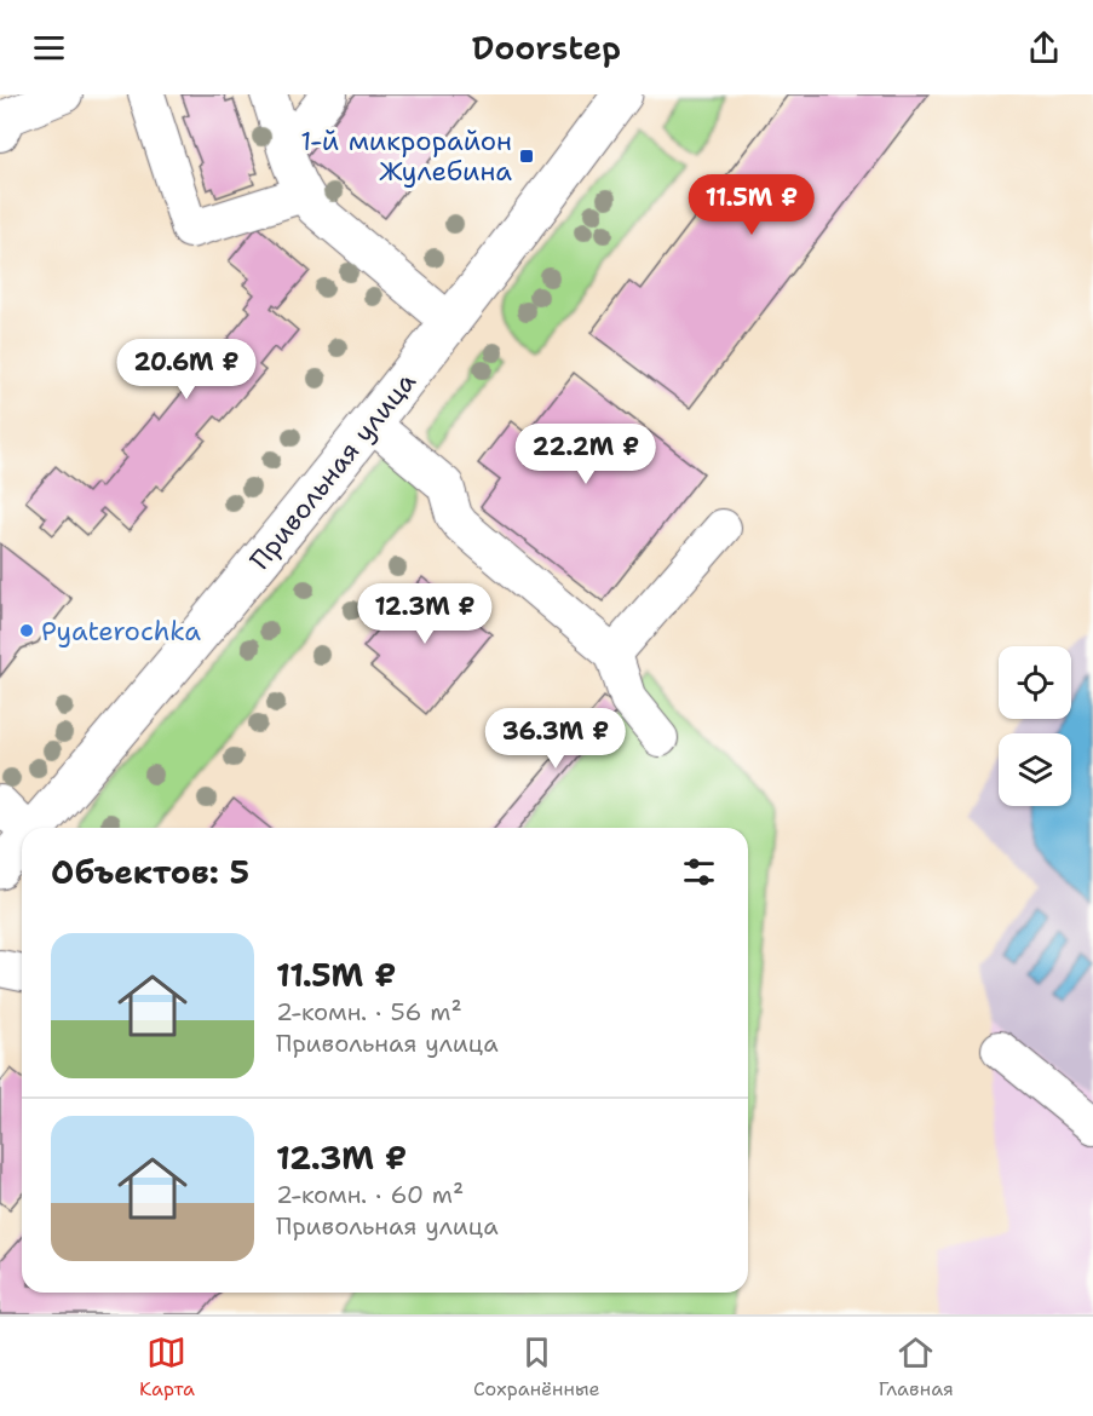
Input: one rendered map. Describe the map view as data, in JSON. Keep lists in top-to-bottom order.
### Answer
{
  "streets": {
    "main road": ["Привольная улица"]
  },
  "places": {
    "transit": ["1-й микрорайон Жулебина"],
    "other": ["Pyaterochka"]
  },
  "page": {
    "header": "Doorstep",
    "price": [
      "11.5M ₽",
      "20.6M ₽",
      "22.2M ₽",
      "12.3M ₽",
      "36.3M ₽"
    ],
    "heading": "Объектов: 5",
    "list": [
      {
        "name": "11.5M ₽",
        "note": "2-комн. · 56 m² · Привольная улица"
      },
      {
        "name": "12.3M ₽",
        "note": "2-комн. · 60 m² · Привольная улица"
      }
    ],
    "tabs": ["Карта", "Сохранённые", "Главная"]
  }
}
